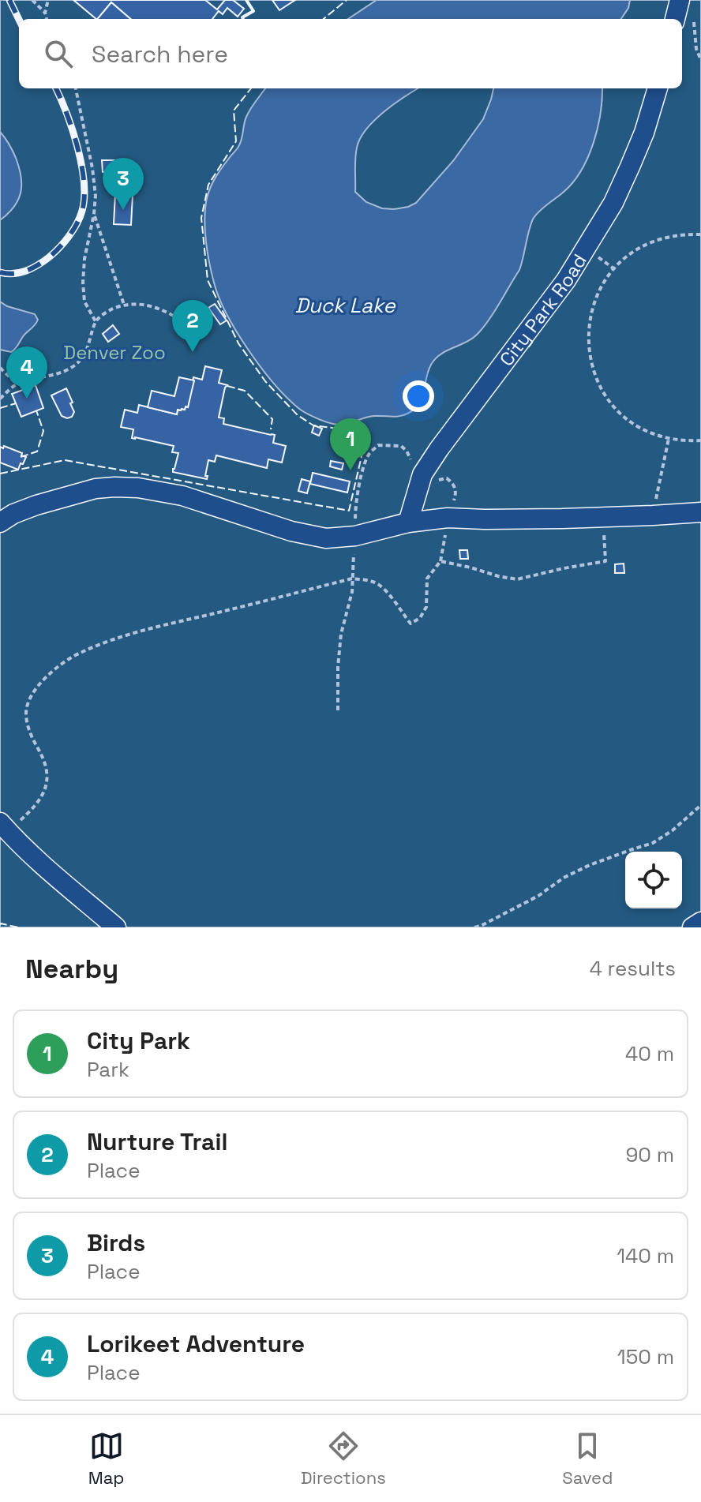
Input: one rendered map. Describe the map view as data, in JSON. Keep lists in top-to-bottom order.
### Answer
{
  "streets": {
    "lane": ["City Park Road"]
  },
  "water": ["Duck Lake"],
  "parks": ["Denver Zoo"],
  "page": {
    "search": "Search here",
    "pins": [
      "3",
      "2",
      "4",
      "1"
    ],
    "heading": ["Nearby", "4 results"],
    "list": [
      {
        "mark": "1",
        "name": "City Park",
        "note": "Park",
        "value": "40 m"
      },
      {
        "mark": "2",
        "name": "Nurture Trail",
        "note": "Place",
        "value": "90 m"
      },
      {
        "mark": "3",
        "name": "Birds",
        "note": "Place",
        "value": "140 m"
      },
      {
        "mark": "4",
        "name": "Lorikeet Adventure",
        "note": "Place",
        "value": "150 m"
      }
    ],
    "nav": ["Map", "Directions", "Saved"]
  }
}
